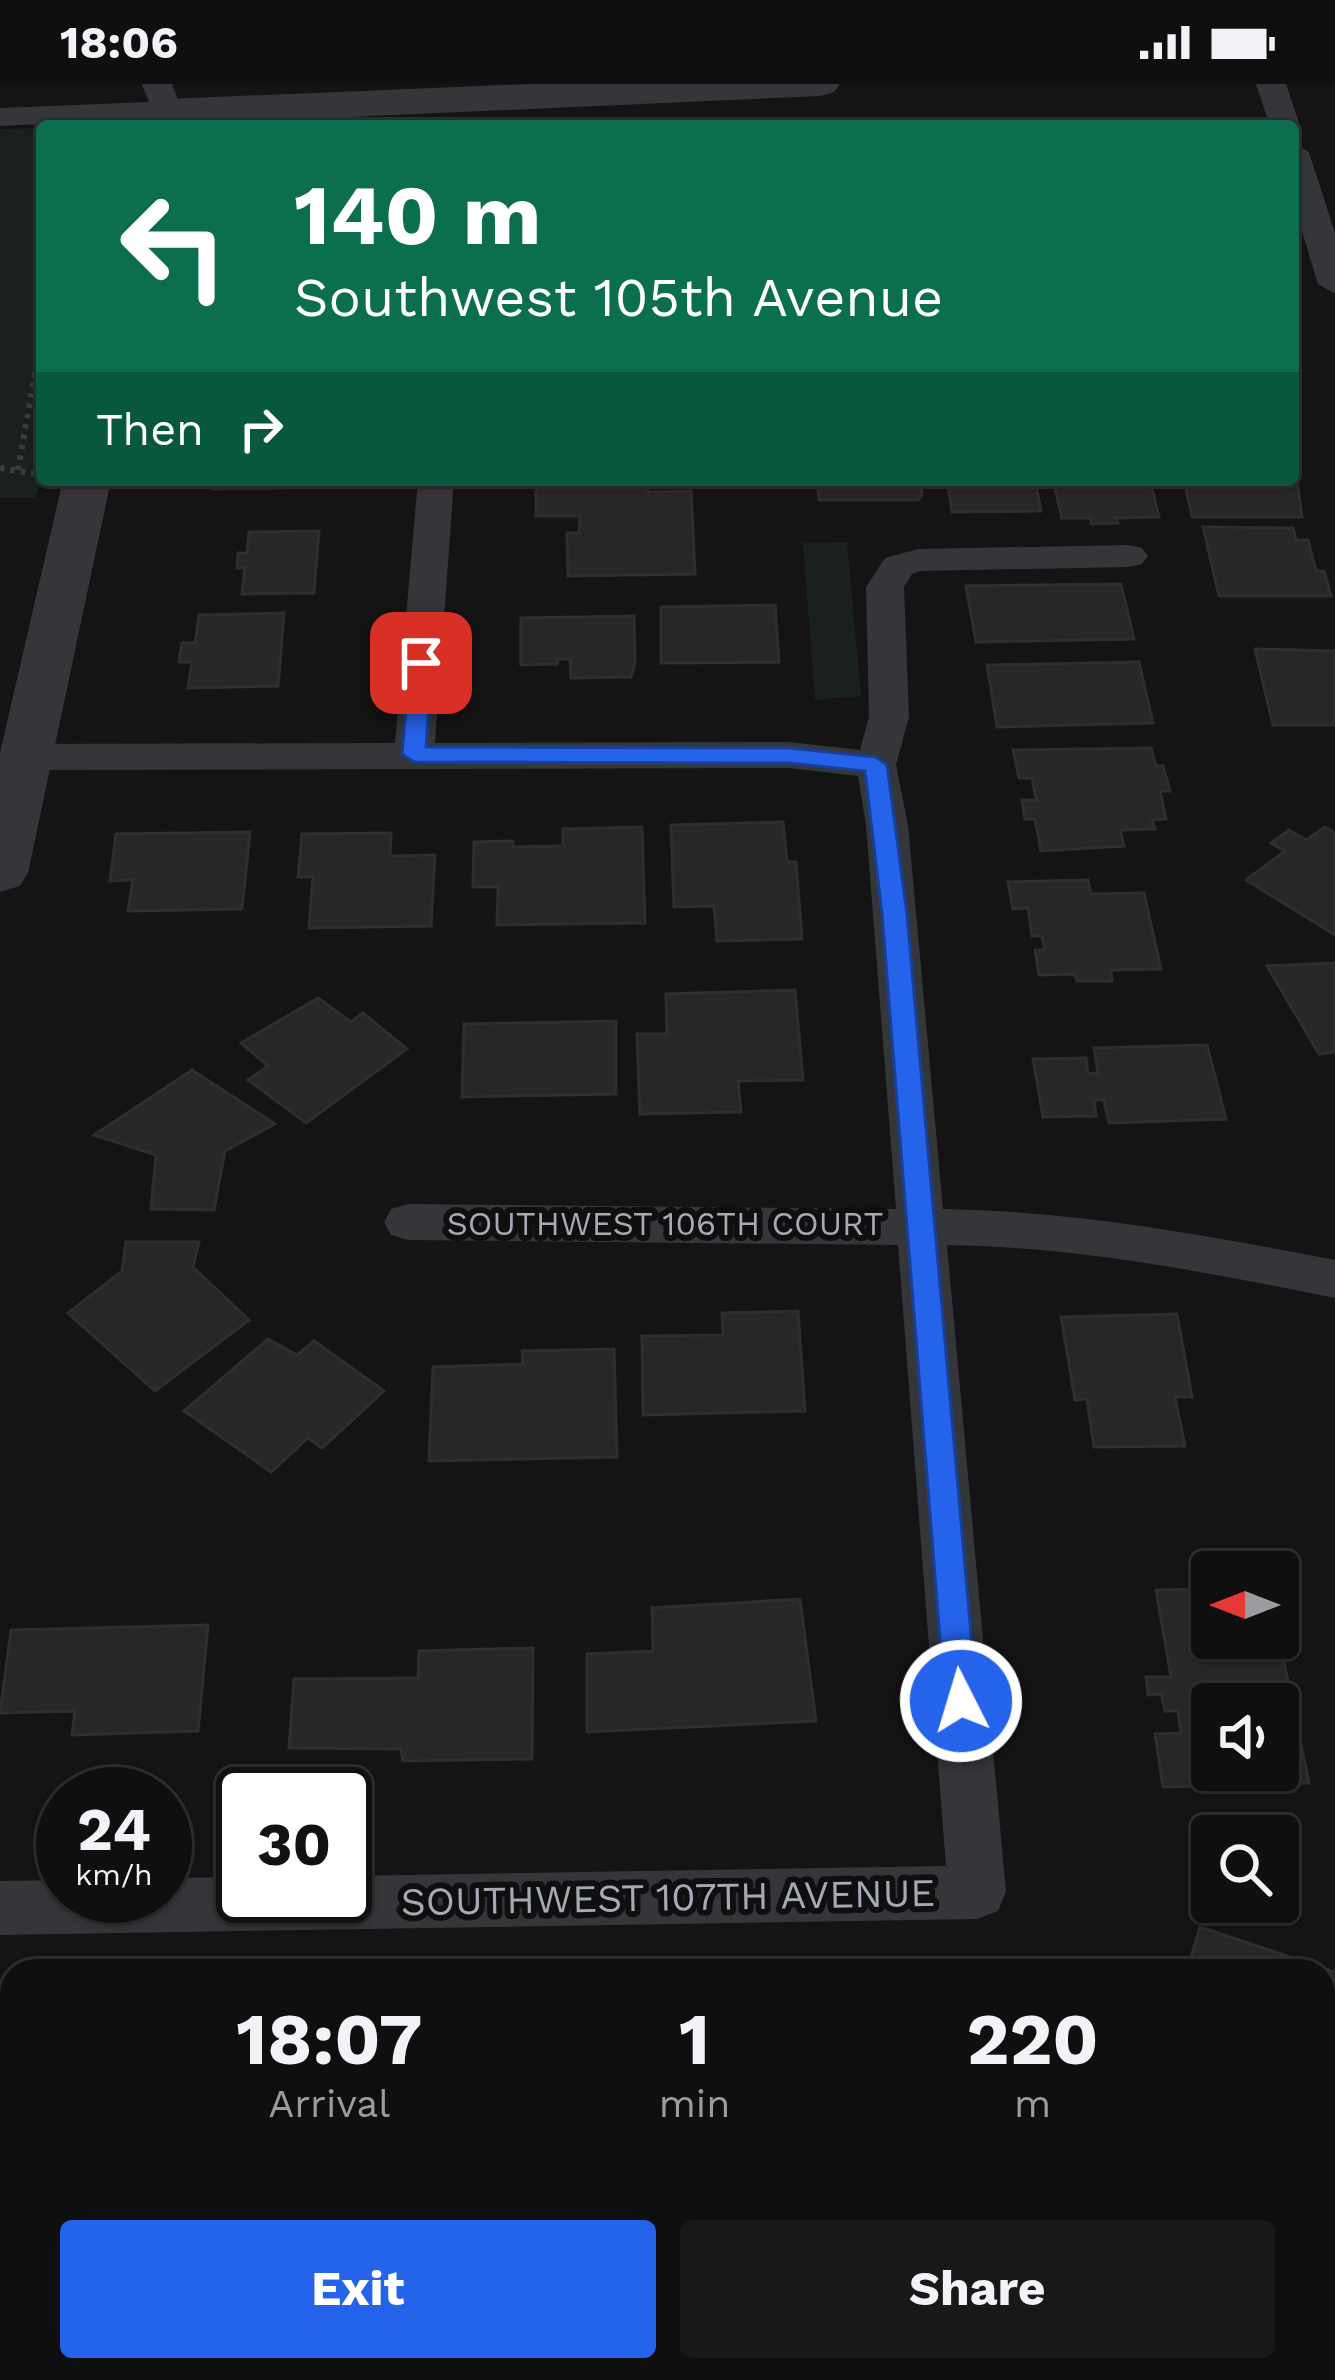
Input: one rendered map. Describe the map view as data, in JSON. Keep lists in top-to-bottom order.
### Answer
{
  "streets": {
    "street": ["SOUTHWEST 106TH COURT", "SOUTHWEST 107TH AVENUE"]
  },
  "crossings": [
    ["SOUTHWEST 106TH COURT", "SOUTHWEST 107TH AVENUE"]
  ],
  "north": "left",
  "page": {
    "status": "18:06",
    "turn": ["140 m", "Southwest 105th Avenue"],
    "then": "Then",
    "speed": "24 km/h",
    "limit": "30",
    "eta": [
      "18:07",
      "Arrival",
      "1",
      "min",
      "220",
      "m"
    ],
    "buttons": ["Exit", "Share"]
  }
}
